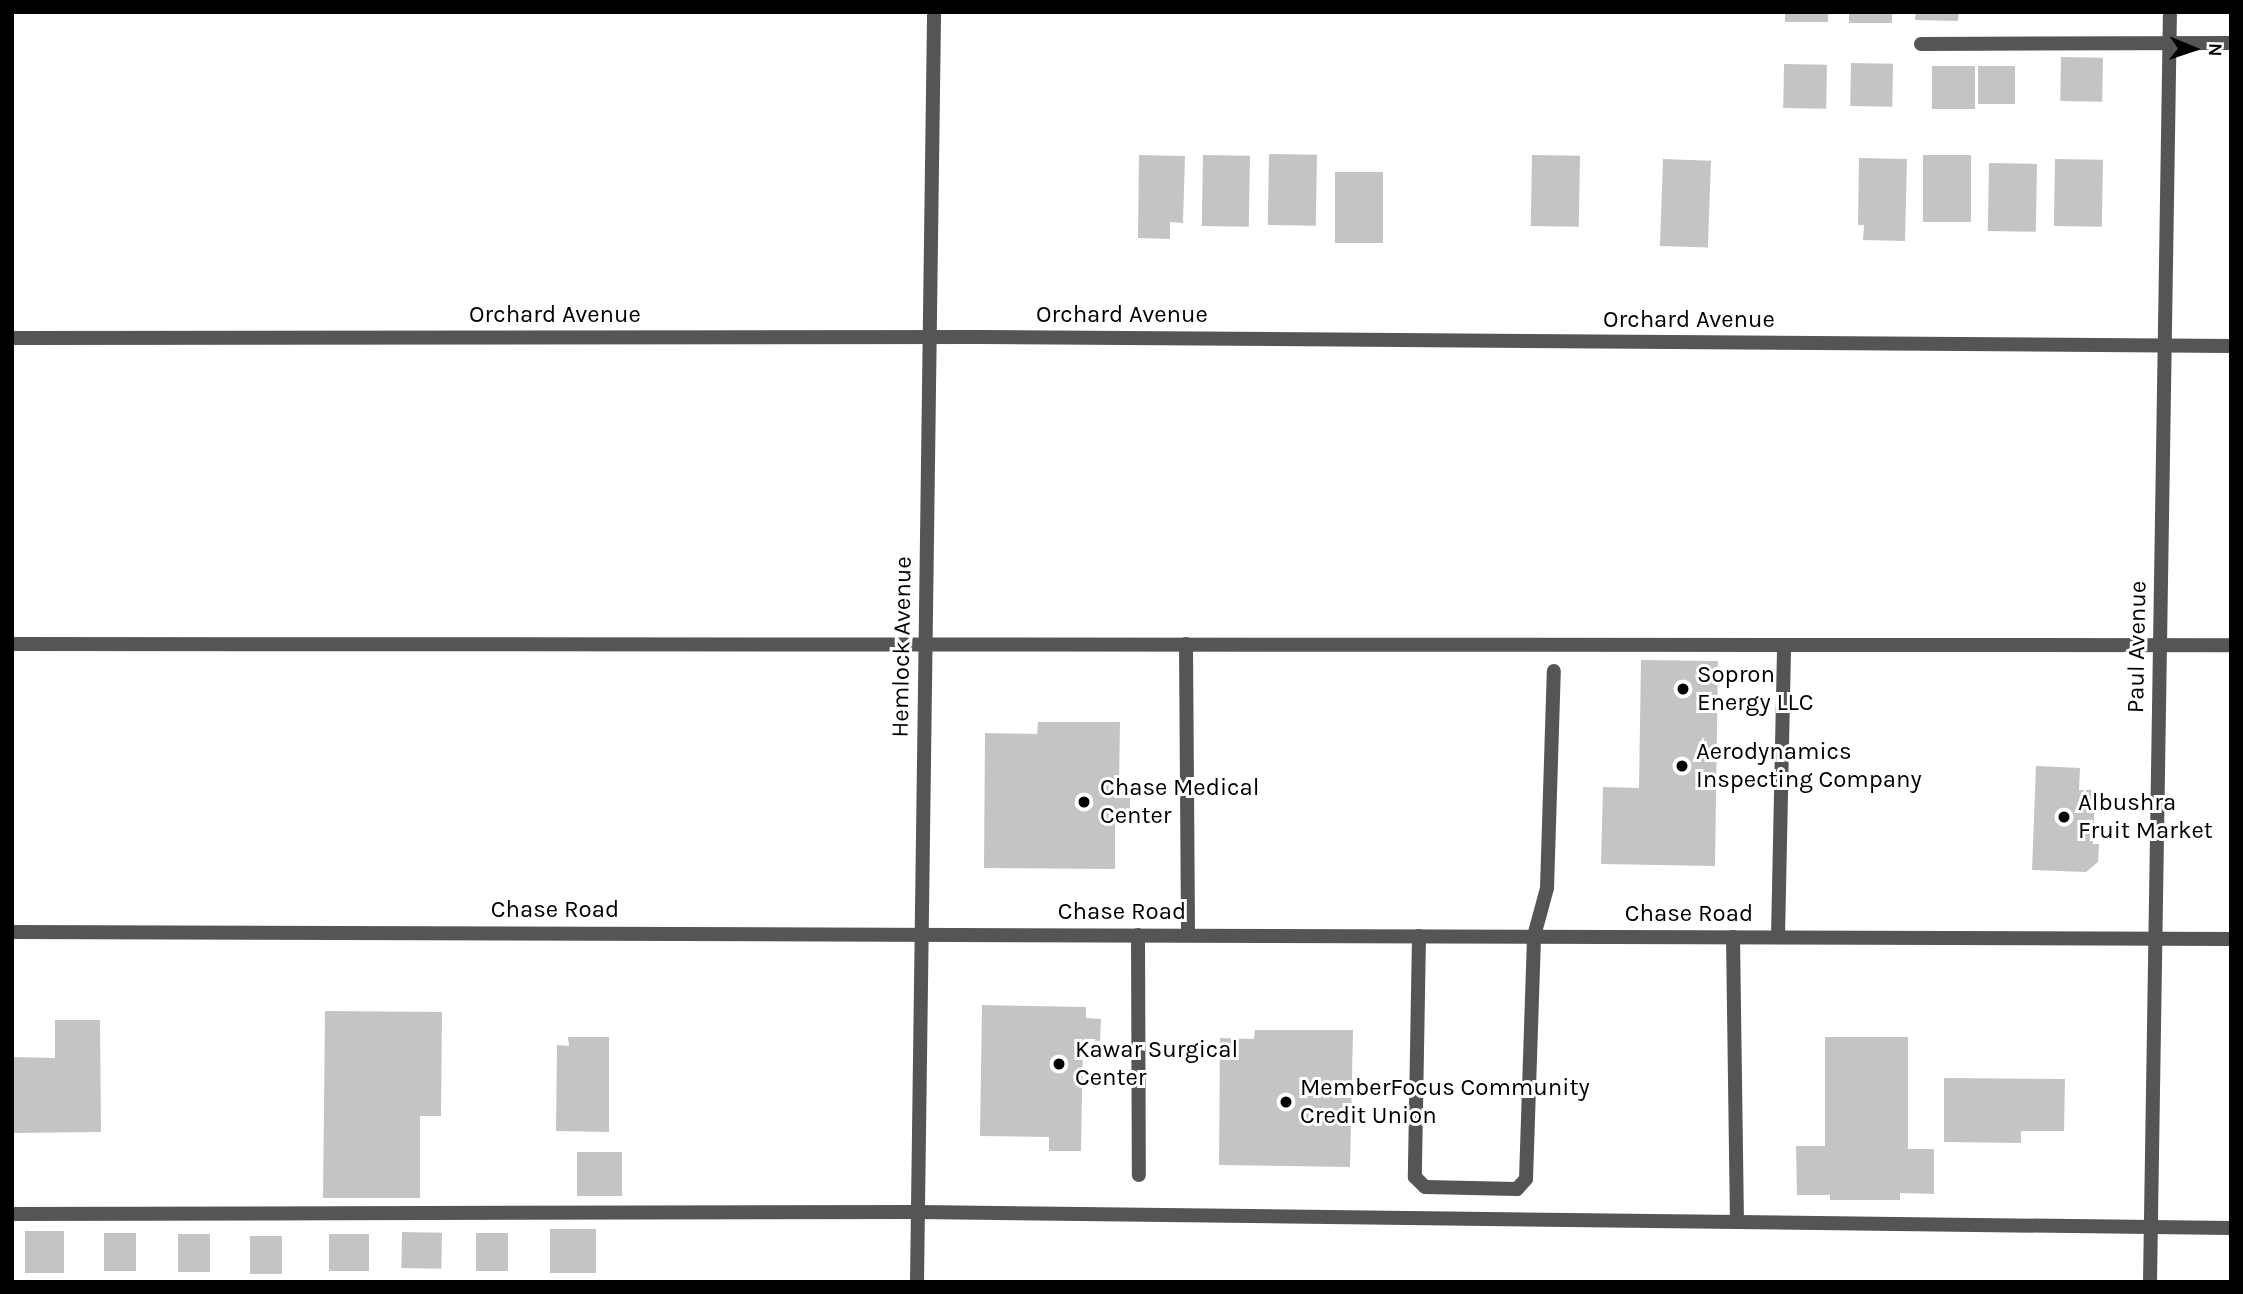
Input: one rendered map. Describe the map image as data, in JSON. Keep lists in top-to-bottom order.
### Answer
{
  "streets": {
    "street": [
      "Orchard Avenue",
      "Hemlock Avenue",
      "Paul Avenue",
      "Chase Road"
    ]
  },
  "crossings": [
    ["Orchard Avenue", "Hemlock Avenue"],
    ["Orchard Avenue", "Paul Avenue"],
    ["Hemlock Avenue", "Chase Road"],
    ["Paul Avenue", "Chase Road"]
  ],
  "places": [
    "Sopron Energy LLC",
    "Aerodynamics Inspecting Company",
    "Chase Medical Center",
    "Albushra Fruit Market",
    "Kawar Surgical Center",
    "MemberFocus Community Credit Union"
  ],
  "north": "right"
}
